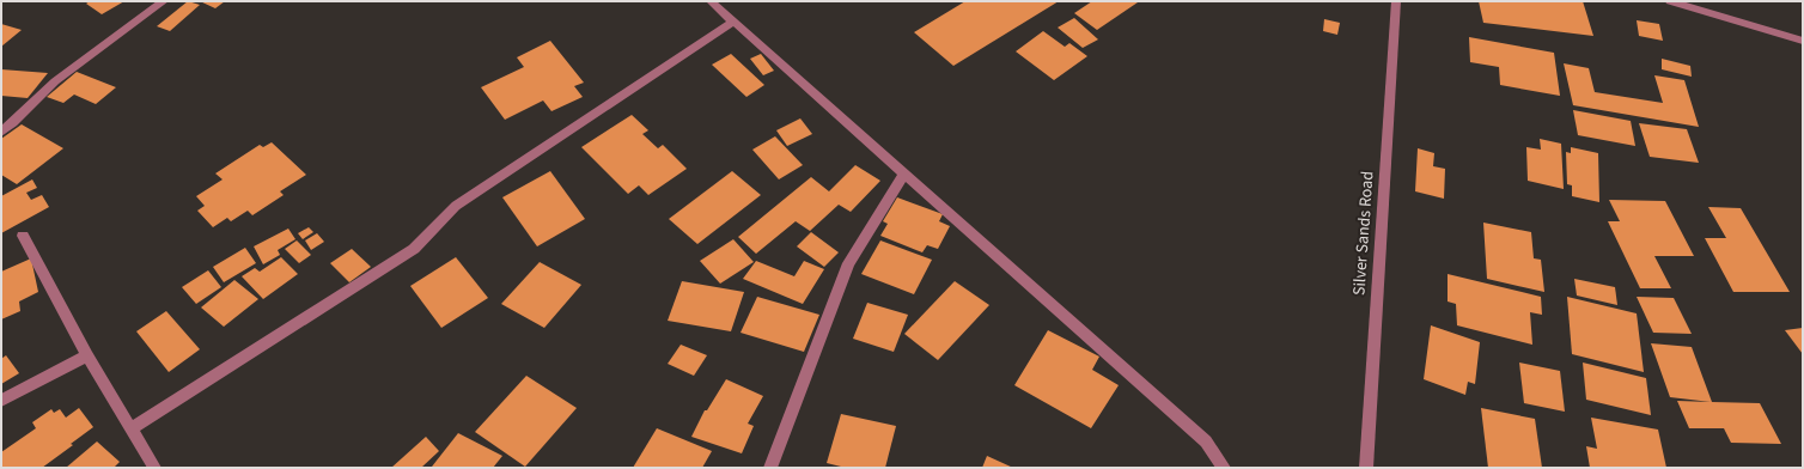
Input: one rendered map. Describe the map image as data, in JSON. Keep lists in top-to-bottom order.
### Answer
{
  "streets": {
    "street": ["Silver Sands Road"]
  }
}
